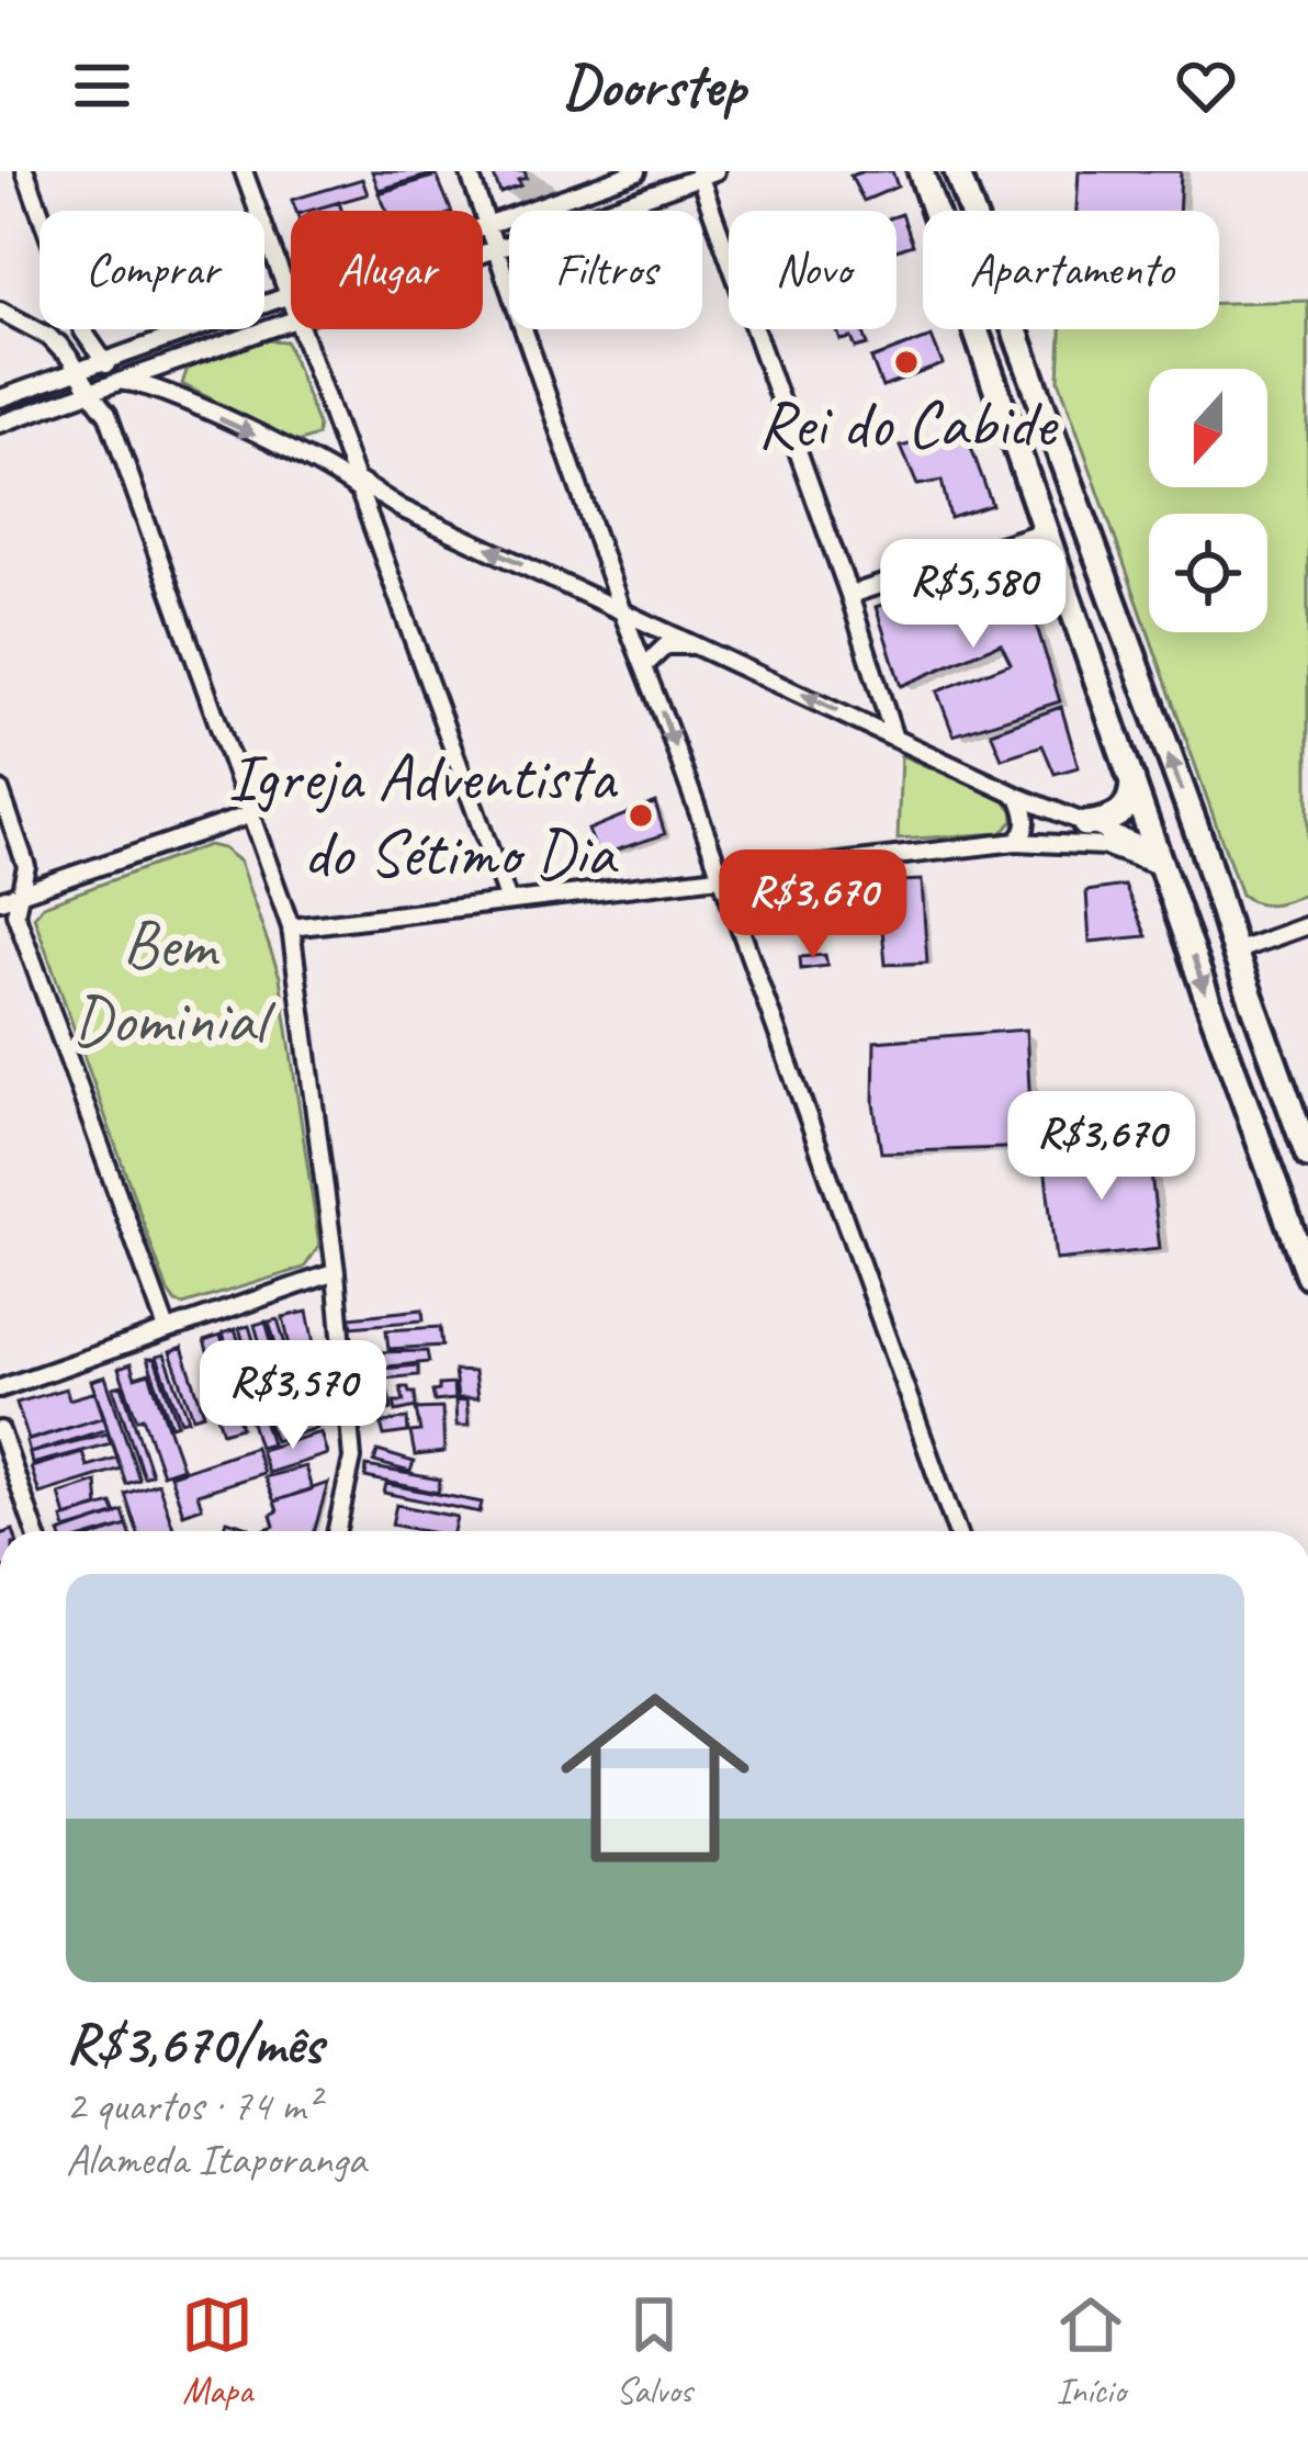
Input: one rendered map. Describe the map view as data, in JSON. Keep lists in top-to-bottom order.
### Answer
{
  "parks": ["Bem Dominial"],
  "places": ["Rei do Cabide", "Igreja Adventista do Sétimo Dia"],
  "north": "bottom",
  "page": {
    "header": "Doorstep",
    "chip": [
      "Comprar",
      "Alugar",
      "Filtros",
      "Novo",
      "Apartamento"
    ],
    "price": [
      "R$5,580",
      "R$3,670",
      "R$3,670",
      "R$3,570"
    ],
    "list": [
      {
        "name": "R$3,670/mês",
        "note": "2 quartos · 74 m² · Alameda Itaporanga"
      }
    ],
    "tabs": ["Mapa", "Salvos", "Início"]
  }
}
